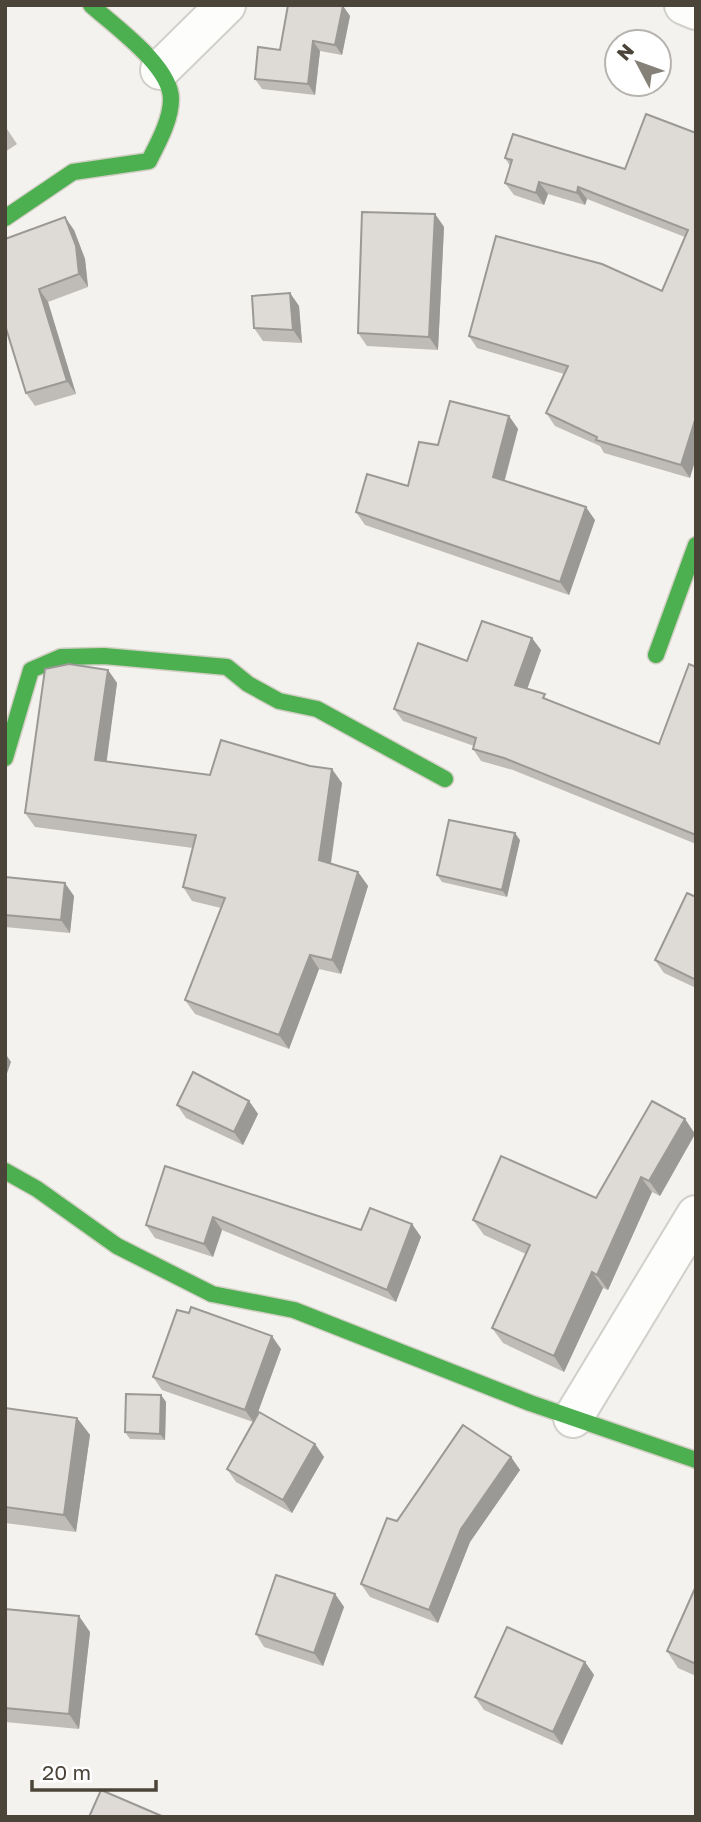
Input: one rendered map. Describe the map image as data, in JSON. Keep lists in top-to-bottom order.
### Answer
{
  "scale_bar": "20 m",
  "north": "top left"
}
